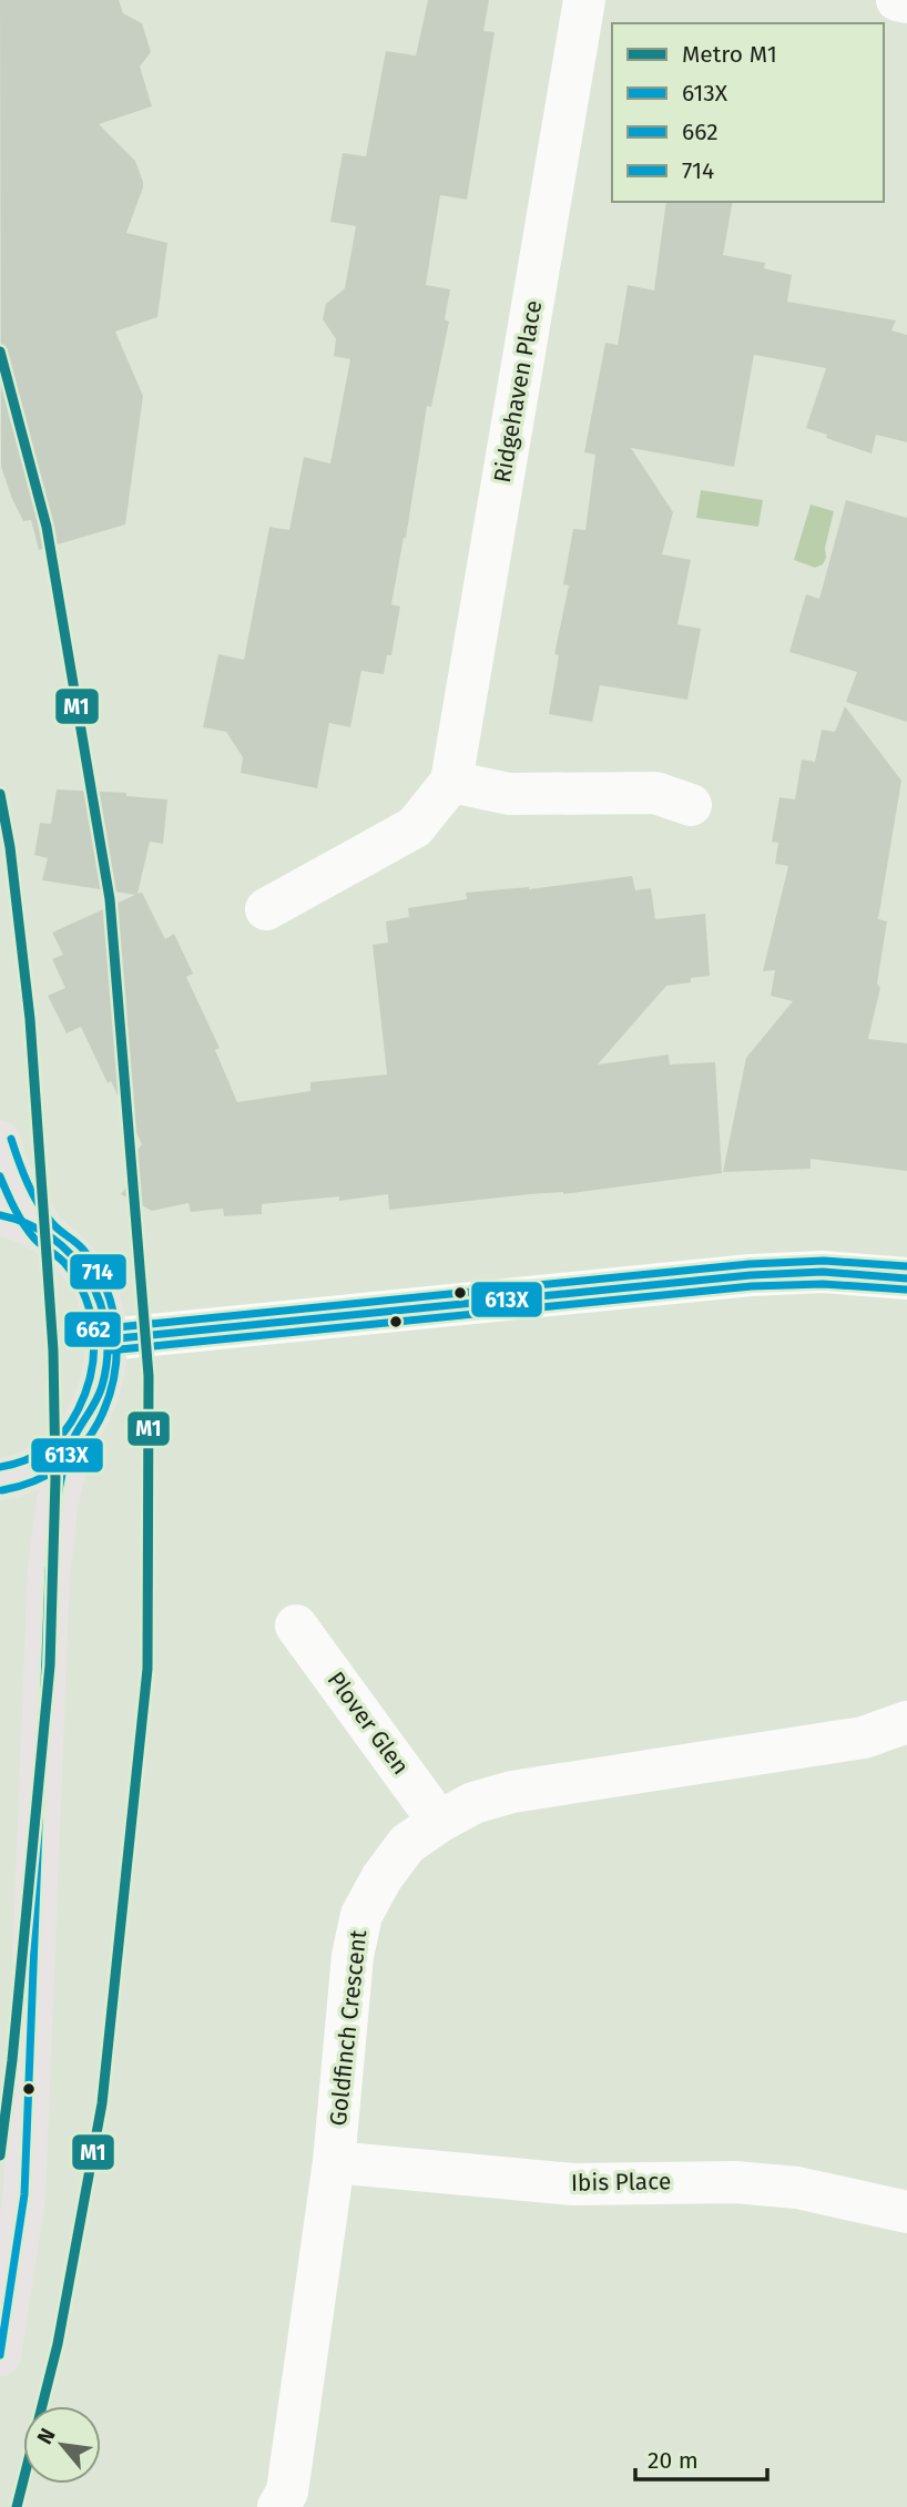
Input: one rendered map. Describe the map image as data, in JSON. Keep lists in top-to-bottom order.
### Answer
{
  "streets": {
    "street": [
      "Ridgehaven Place",
      "Plover Glen",
      "Goldfinch Crescent",
      "Ibis Place"
    ]
  },
  "crossings": [
    ["Plover Glen", "Goldfinch Crescent"],
    ["Goldfinch Crescent", "Ibis Place"]
  ],
  "lines": [
    "metro line M1",
    "transit line 714",
    "transit line 662",
    "transit line 613X"
  ],
  "legend": [
    "Metro M1",
    "613X",
    "662",
    "714"
  ],
  "scale_bar": "20 m",
  "north": "top left"
}
